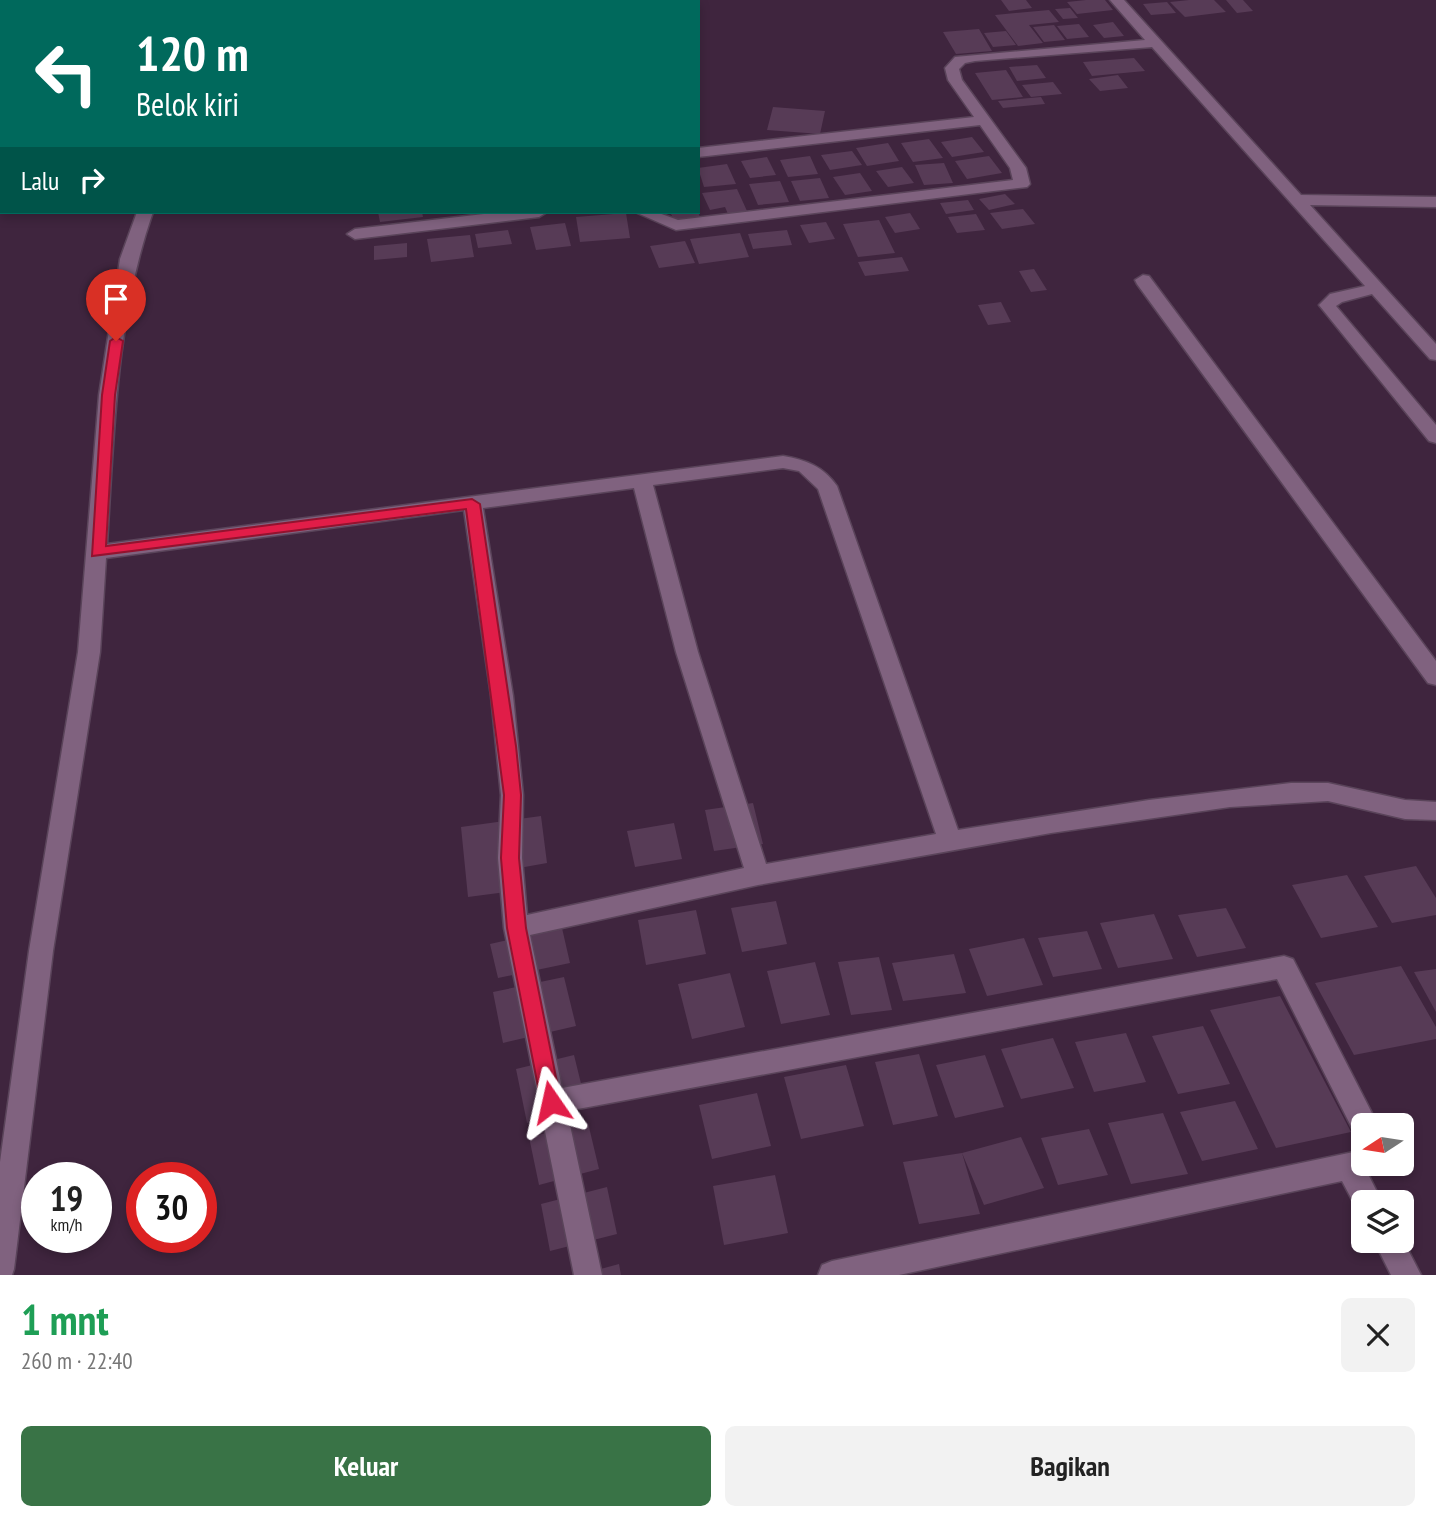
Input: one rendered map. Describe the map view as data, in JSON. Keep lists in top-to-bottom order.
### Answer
{
  "north": "left",
  "page": {
    "turn": ["120 m", "Belok kiri"],
    "then": "Lalu",
    "speed": "19 km/h",
    "limit": "30",
    "heading": ["1 mnt", "260 m · 22:40"],
    "buttons": ["Keluar", "Bagikan"]
  }
}
